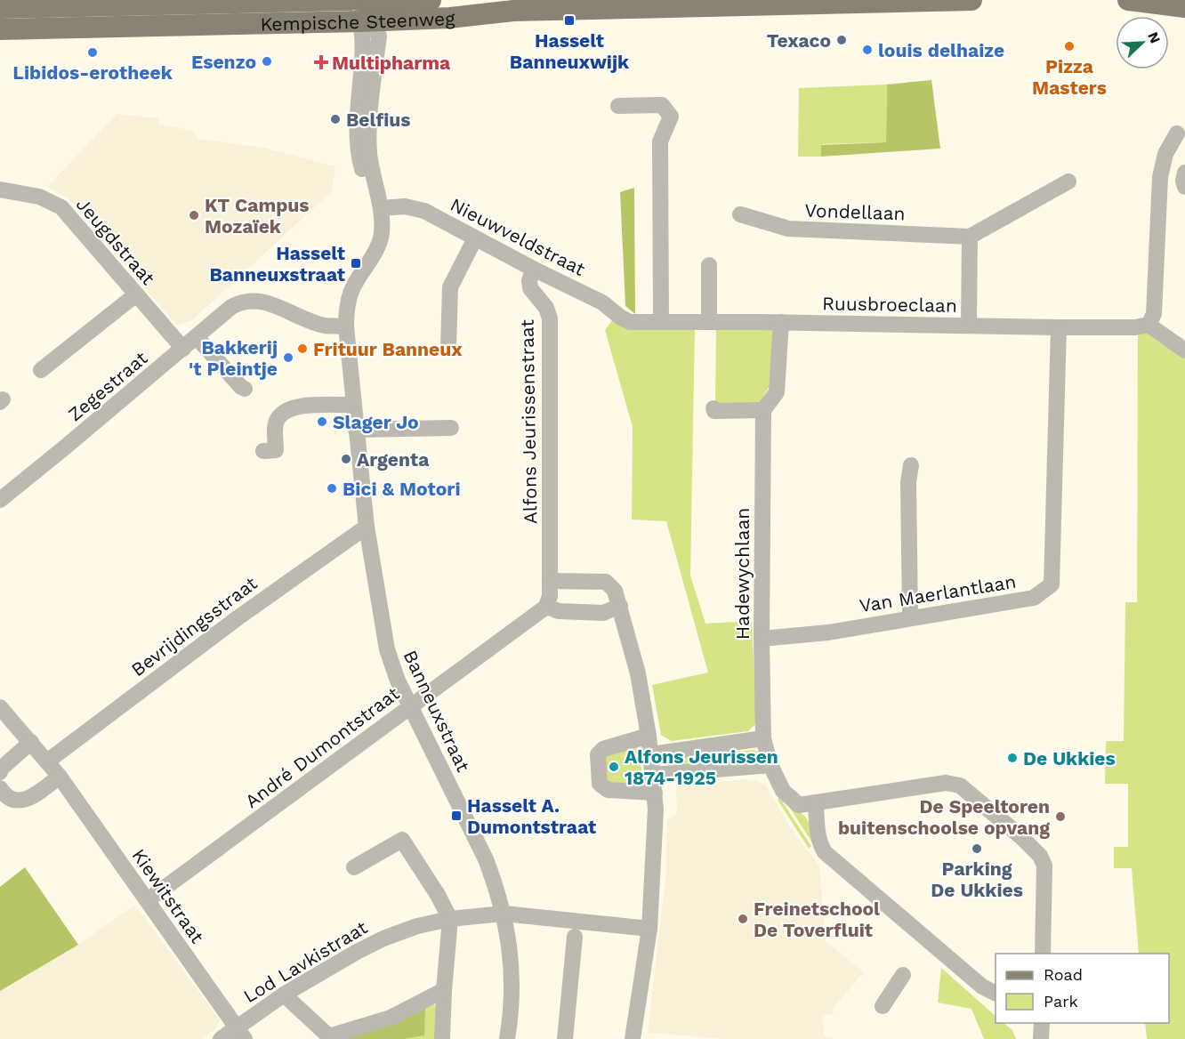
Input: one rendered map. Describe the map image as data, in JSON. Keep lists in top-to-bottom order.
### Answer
{
  "streets": {
    "main road": ["Kempische Steenweg"],
    "street": [
      "Vondellaan",
      "Nieuwveldstraat",
      "Jeugdstraat",
      "Ruusbroeclaan",
      "Zegestraat",
      "Alfons Jeurissenstraat",
      "Hadewychlaan",
      "Van Maerlantlaan",
      "Bevrijdingsstraat",
      "Banneuxstraat",
      "André Dumontstraat",
      "Kiewitstraat",
      "Lod Lavkistraat"
    ]
  },
  "crossings": [
    ["Nieuwveldstraat", "Ruusbroeclaan"],
    ["Nieuwveldstraat", "Alfons Jeurissenstraat"],
    ["Nieuwveldstraat", "Banneuxstraat"],
    ["Jeugdstraat", "Zegestraat"],
    ["Ruusbroeclaan", "Van Maerlantlaan"],
    ["Zegestraat", "Banneuxstraat"],
    ["Alfons Jeurissenstraat", "André Dumontstraat"],
    ["Hadewychlaan", "Van Maerlantlaan"],
    ["Bevrijdingsstraat", "Banneuxstraat"],
    ["Bevrijdingsstraat", "Kiewitstraat"],
    ["Banneuxstraat", "André Dumontstraat"],
    ["Banneuxstraat", "Lod Lavkistraat"],
    ["André Dumontstraat", "Kiewitstraat"],
    ["Kiewitstraat", "Lod Lavkistraat"]
  ],
  "places": {
    "transit": ["Hasselt Banneuxwijk", "Hasselt Banneuxstraat", "Hasselt A. Dumontstraat"],
    "other": [
      "Texaco",
      "Pizza Masters",
      "louis delhaize",
      "Libidos-erotheek",
      "Esenzo",
      "Belfius",
      "KT Campus Mozaïek",
      "Frituur Banneux",
      "Bakkerij 't Pleintje",
      "Slager Jo",
      "Argenta",
      "Bici & Motori",
      "De Ukkies",
      "Alfons Jeurissen 1874-1925",
      "De Speeltoren buitenschoolse opvang",
      "Parking De Ukkies",
      "Freinetschool De Toverfluit"
    ],
    "health": ["Multipharma"]
  },
  "legend": ["Road", "Park"],
  "north": "top right"
}
